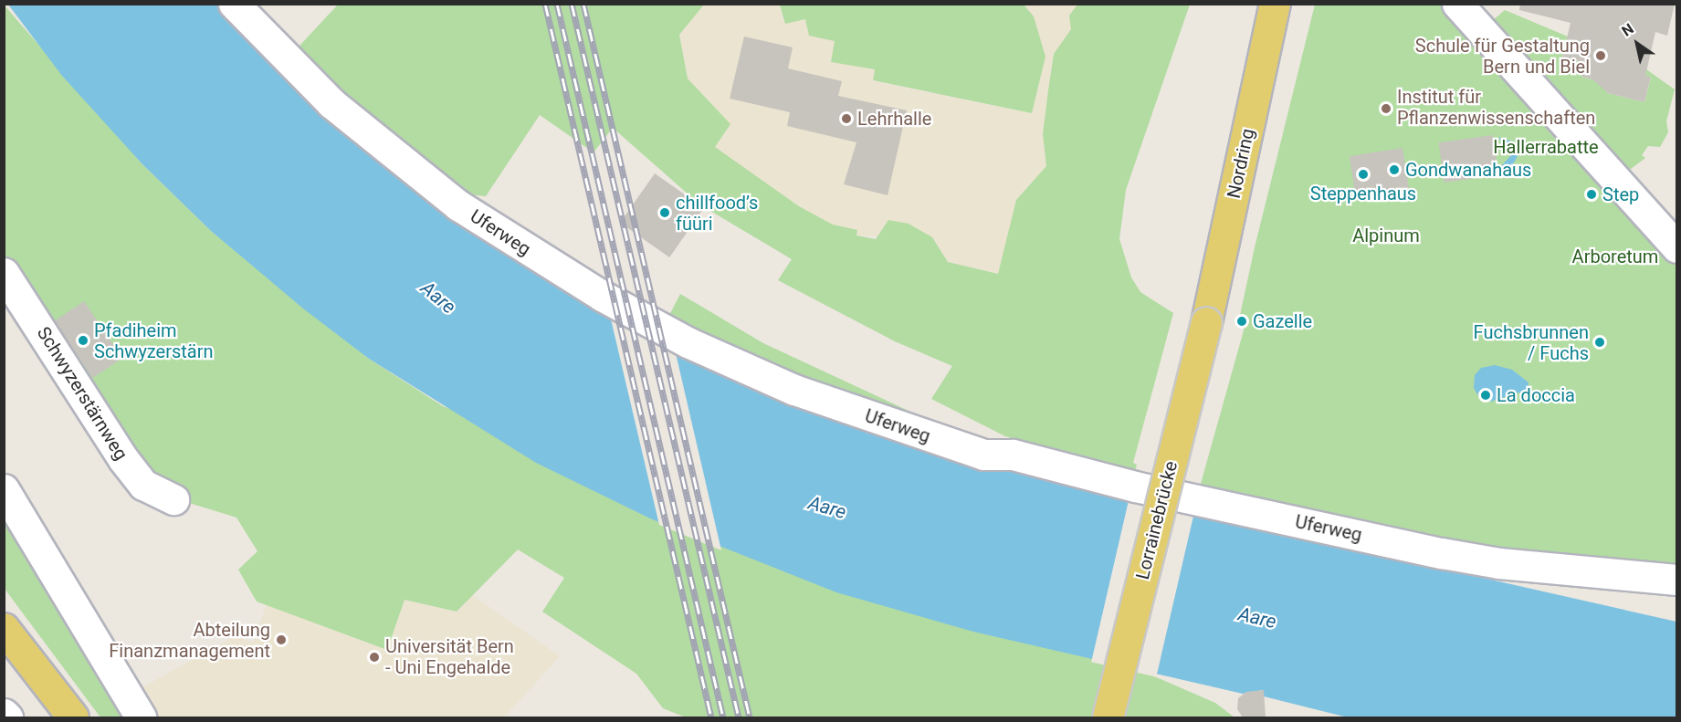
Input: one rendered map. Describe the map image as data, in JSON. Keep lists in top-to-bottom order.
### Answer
{
  "streets": {
    "main road": ["Nordring", "Lorrainebrücke"],
    "street": ["Uferweg", "Schwyzerstärnweg"]
  },
  "crossings": [
    ["Nordring", "Lorrainebrücke"]
  ],
  "water": ["Aare"],
  "parks": ["Hallerrabatte", "Alpinum", "Arboretum"],
  "places": [
    "Schule für Gestaltung Bern und Biel",
    "Institut für Pflanzenwissenschaften",
    "Lehrhalle",
    "Gondwanahaus",
    "Steppenhaus",
    "Step",
    "chillfood’s füüri",
    "Gazelle",
    "Pfadiheim Schwyzerstärn",
    "Fuchsbrunnen / Fuchs",
    "La doccia",
    "Abteilung Finanzmanagement",
    "Universität Bern - Uni Engehalde"
  ],
  "north": "top left"
}
